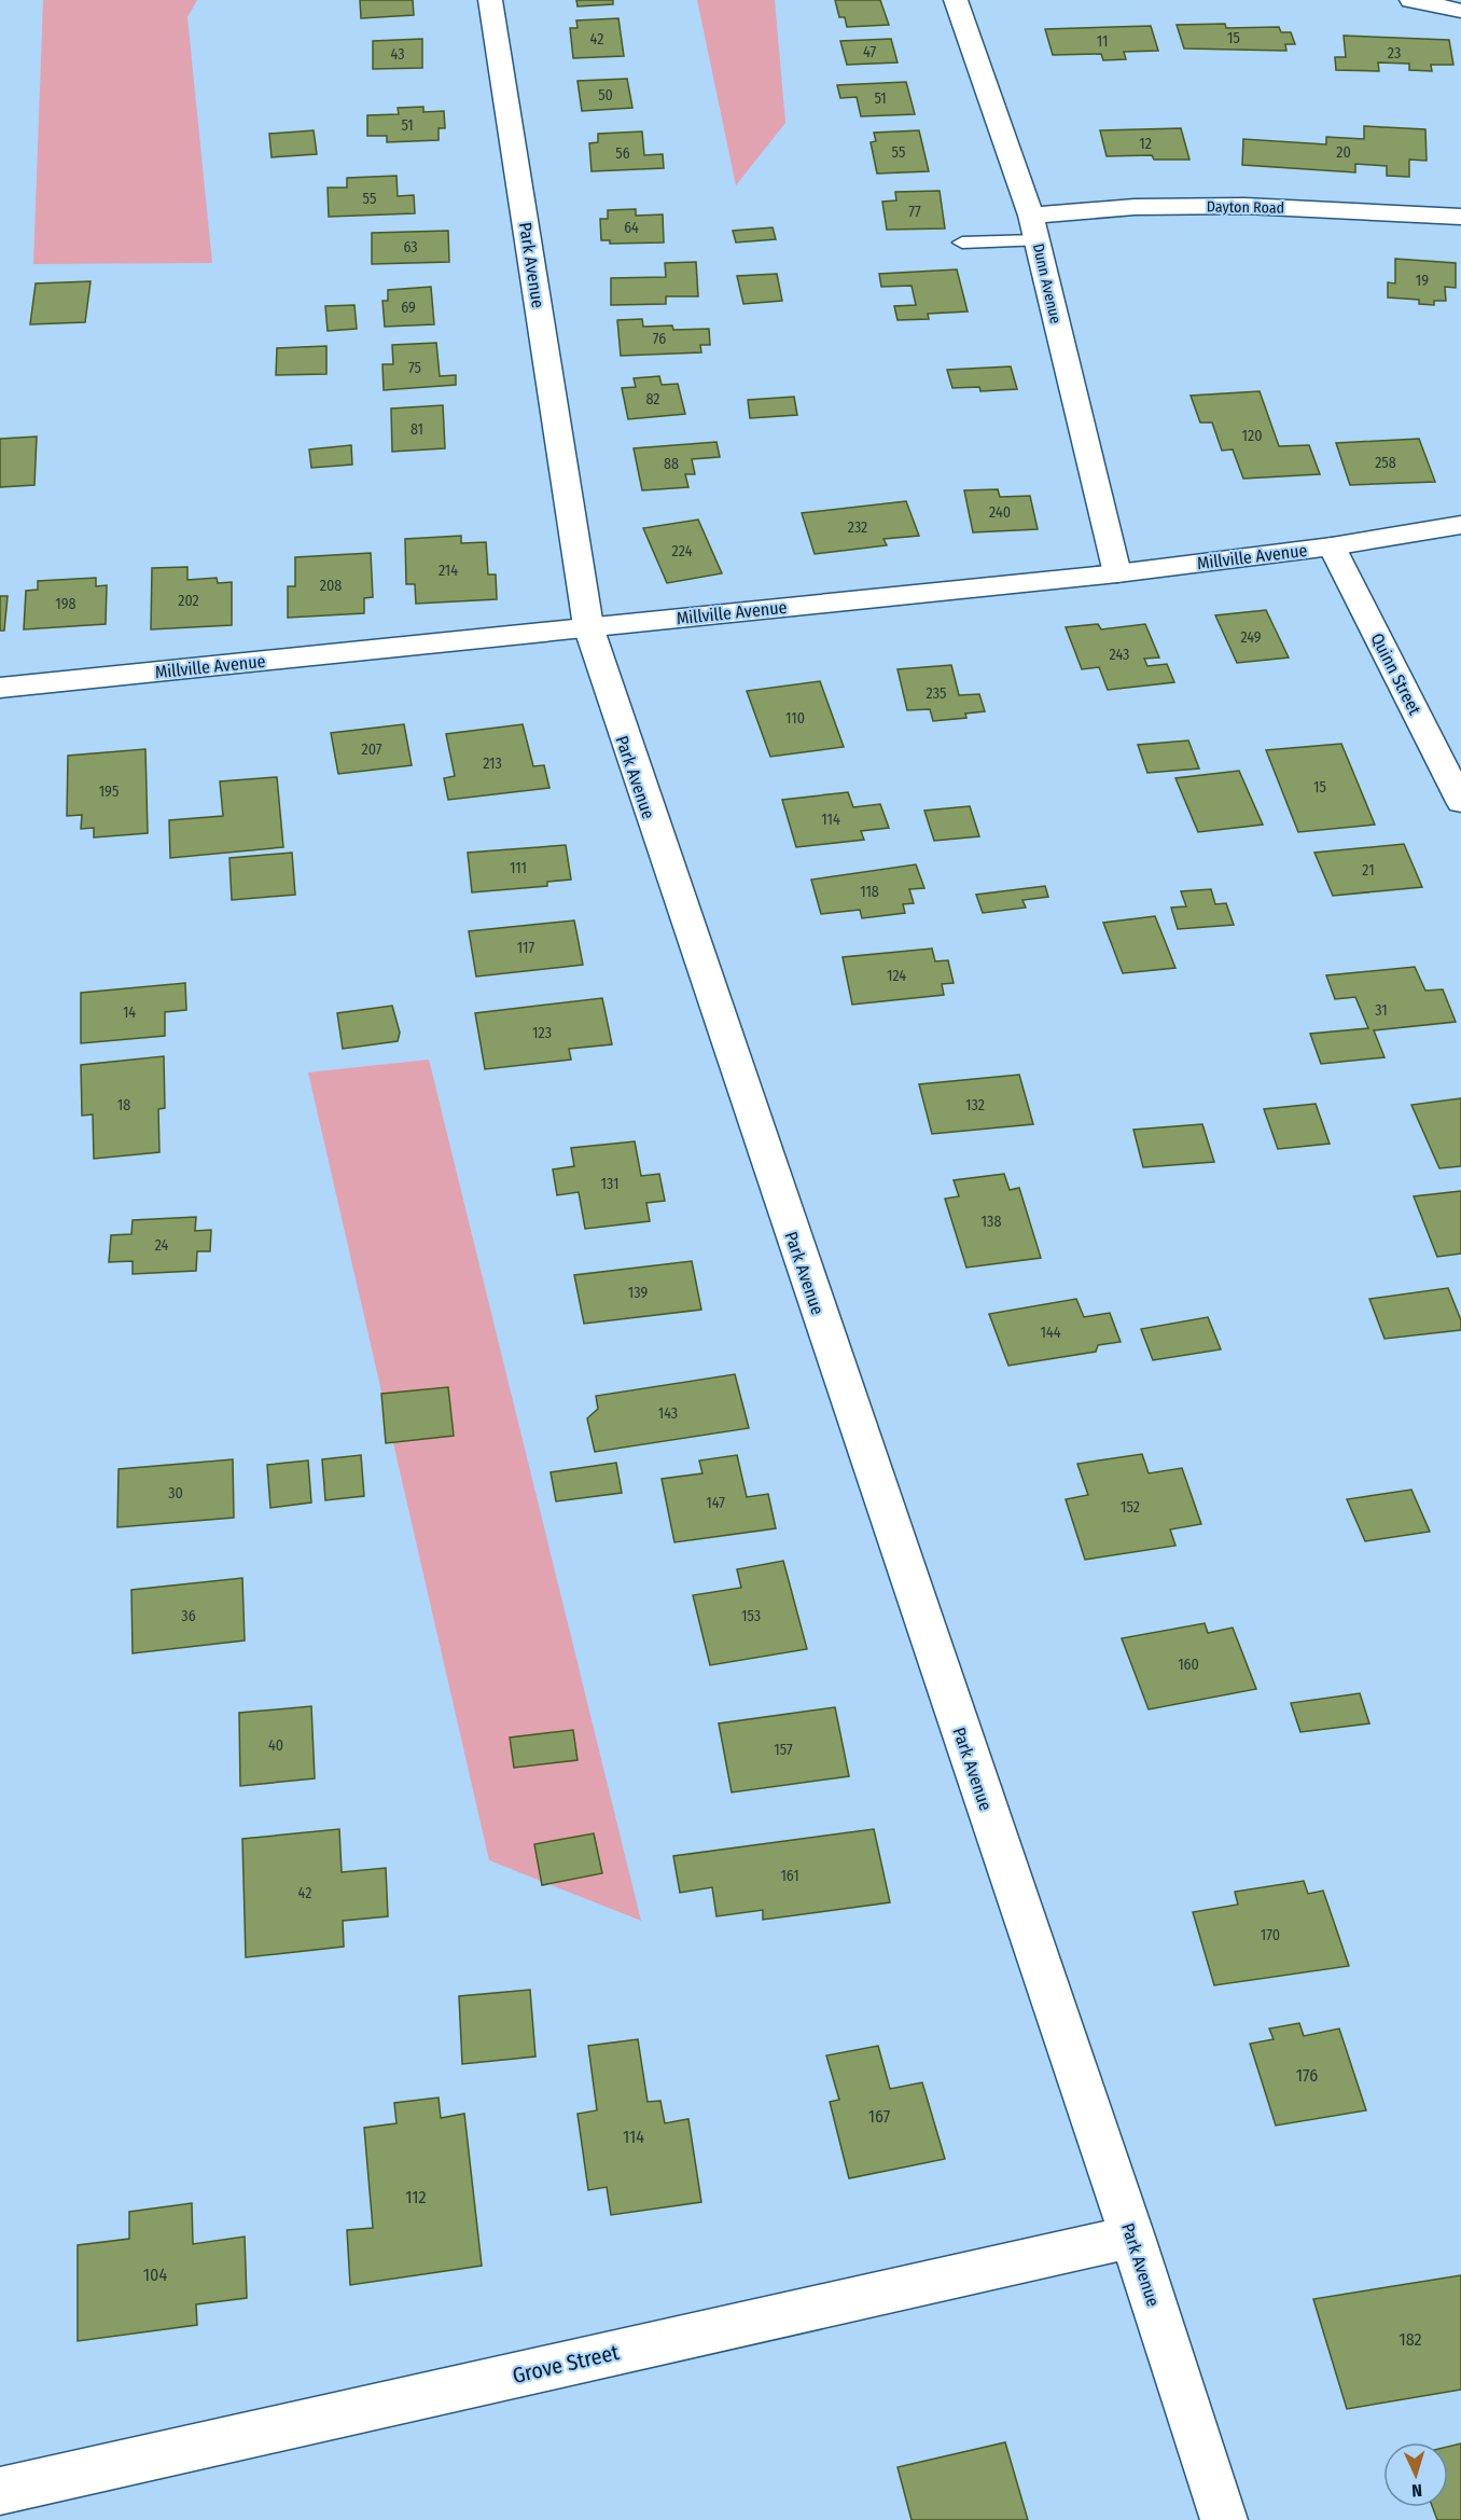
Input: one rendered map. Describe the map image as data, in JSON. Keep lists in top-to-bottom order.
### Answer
{
  "streets": {
    "street": [
      "Dayton Road",
      "Park Avenue",
      "Dunn Avenue",
      "Millville Avenue",
      "Quinn Street",
      "Grove Street"
    ]
  },
  "crossings": [
    ["Dayton Road", "Dunn Avenue"],
    ["Park Avenue", "Millville Avenue"],
    ["Park Avenue", "Grove Street"],
    ["Dunn Avenue", "Millville Avenue"],
    ["Millville Avenue", "Quinn Street"]
  ],
  "house_numbers": [
    "15",
    "42",
    "11",
    "47",
    "23",
    "43",
    "50",
    "51",
    "51",
    "12",
    "55",
    "20",
    "56",
    "55",
    "77",
    "64",
    "63",
    "19",
    "69",
    "76",
    "75",
    "82",
    "81",
    "120",
    "258",
    "88",
    "240",
    "232",
    "224",
    "214",
    "208",
    "202",
    "198",
    "249",
    "243",
    "235",
    "110",
    "207",
    "213",
    "15",
    "195",
    "114",
    "111",
    "21",
    "118",
    "117",
    "124",
    "31",
    "14",
    "123",
    "18",
    "132",
    "131",
    "138",
    "24",
    "139",
    "144",
    "143",
    "30",
    "147",
    "152",
    "36",
    "153",
    "160",
    "40",
    "157",
    "161",
    "42",
    "170",
    "176",
    "167",
    "114",
    "112",
    "104",
    "182"
  ],
  "north": "bottom"
}
